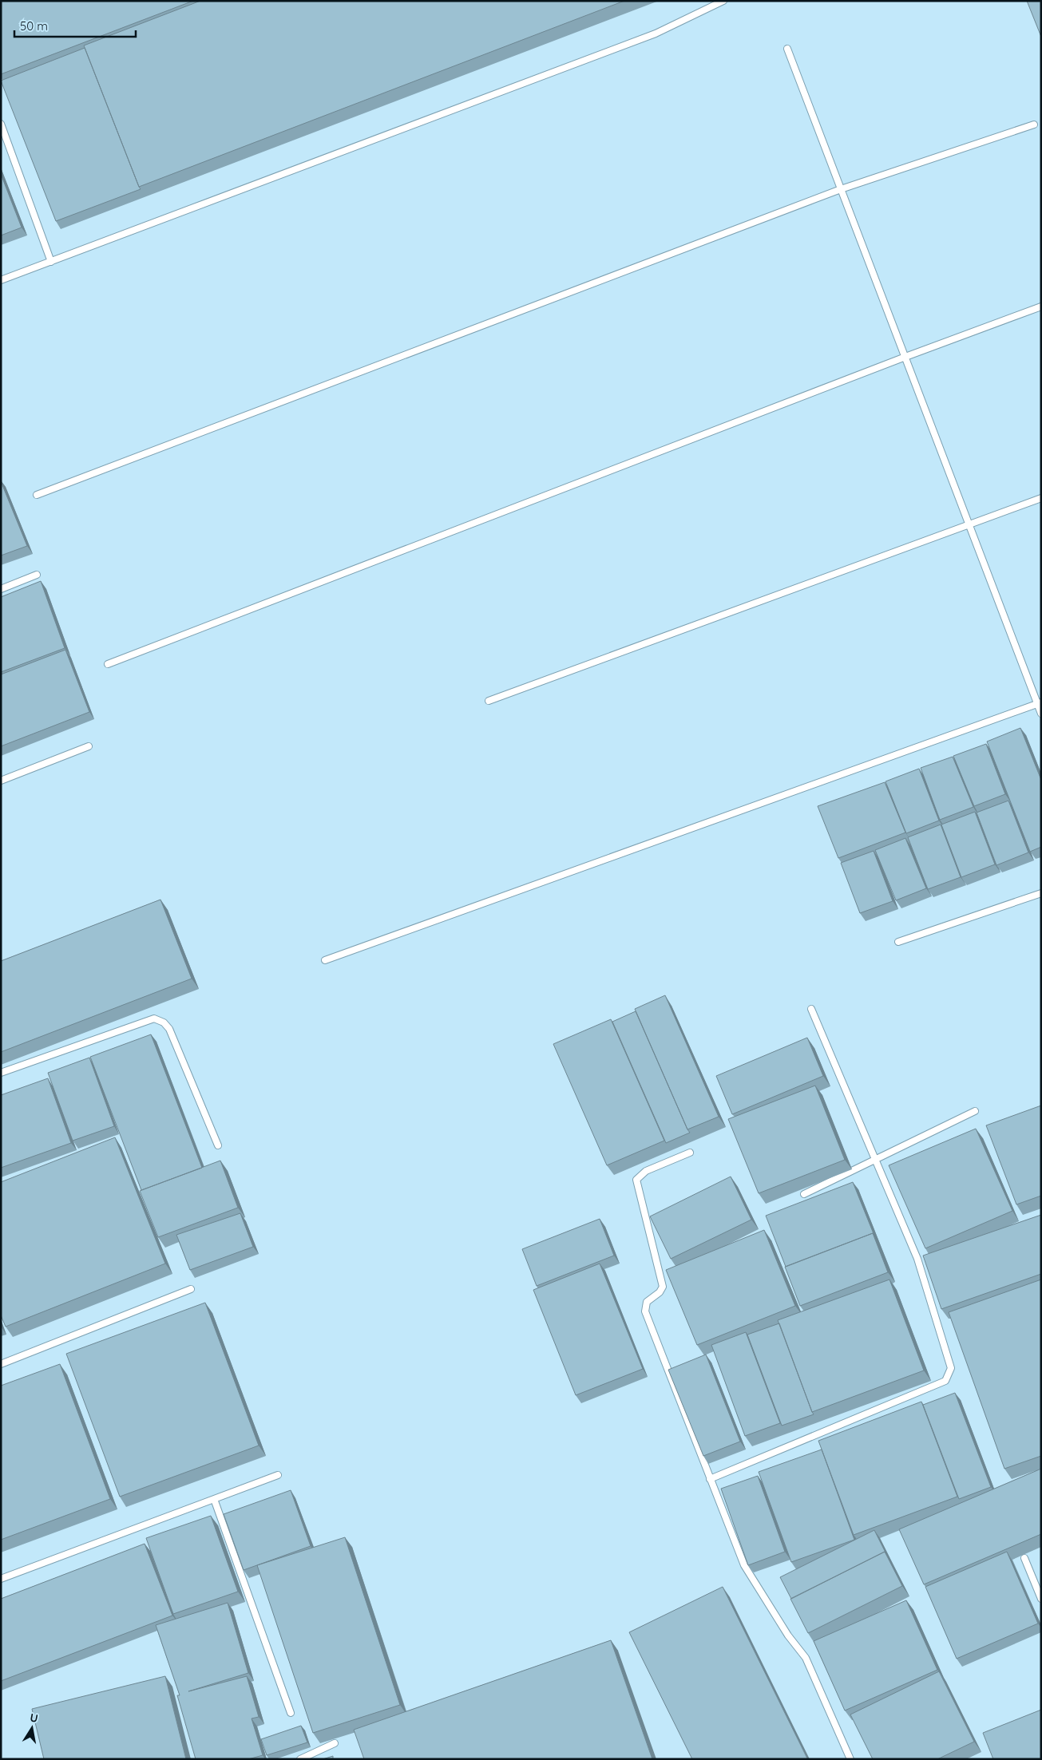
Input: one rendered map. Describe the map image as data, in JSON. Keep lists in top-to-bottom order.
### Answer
{
  "scale_bar": "50 m",
  "north": "top"
}
